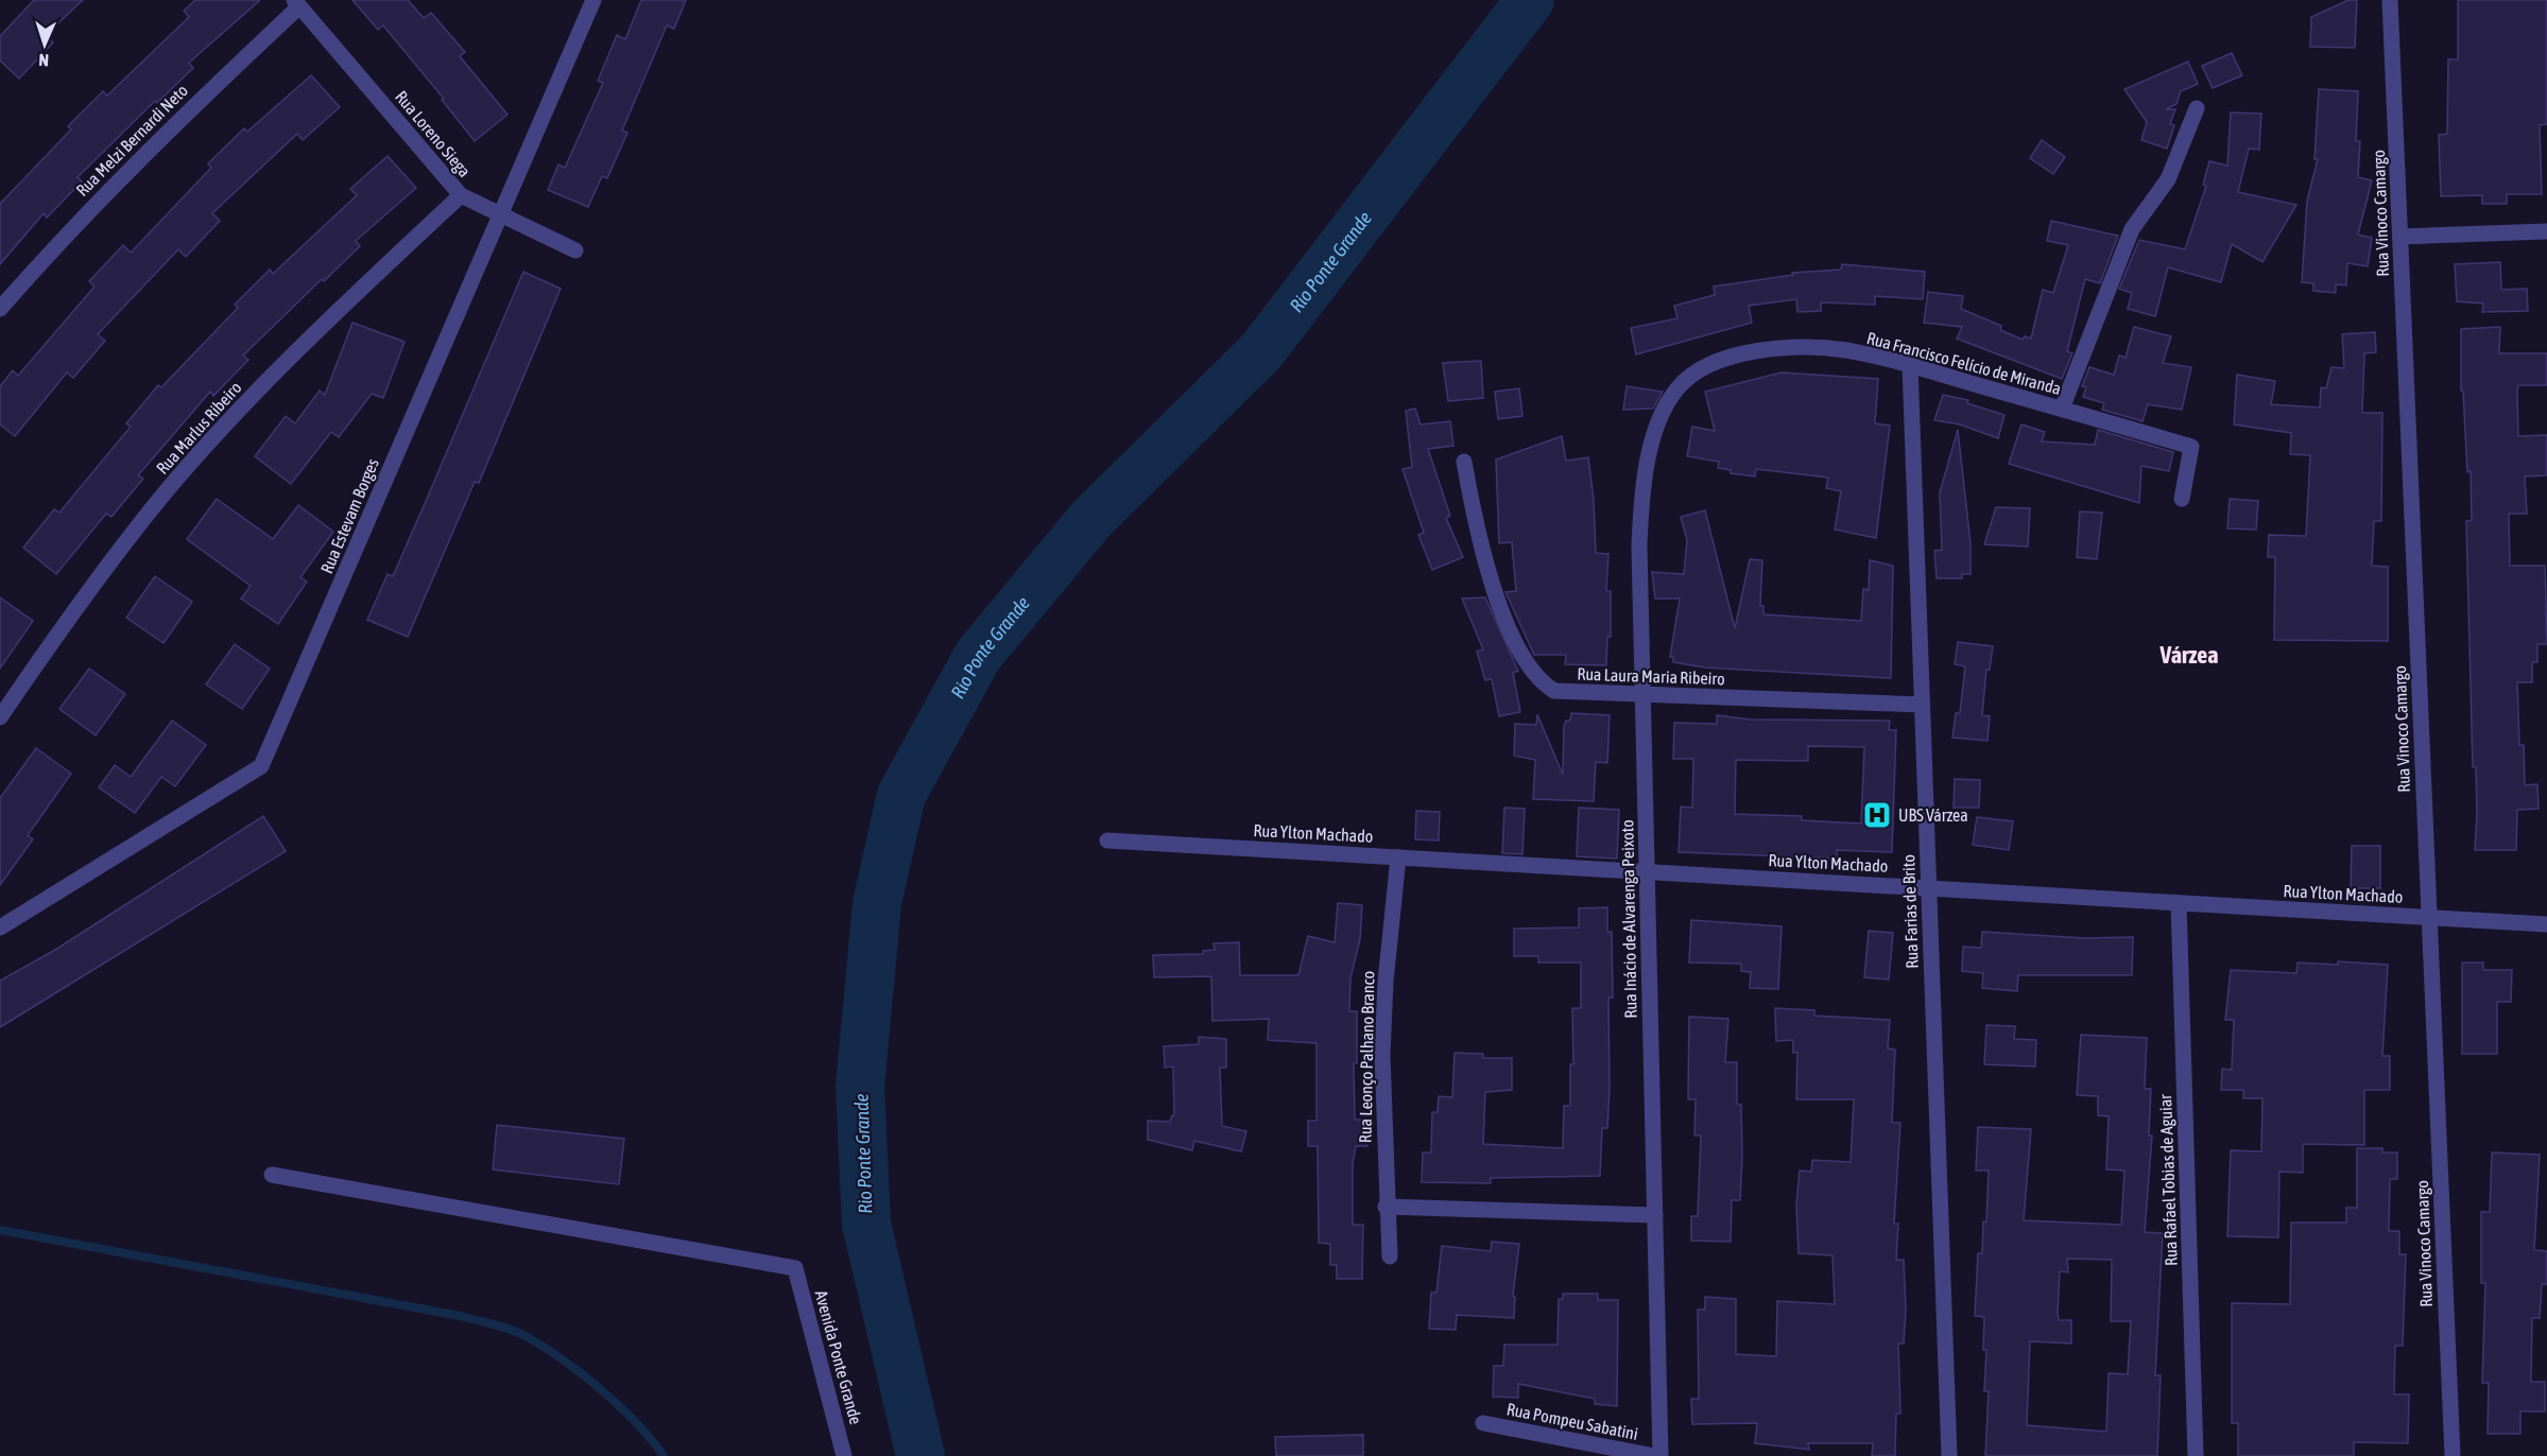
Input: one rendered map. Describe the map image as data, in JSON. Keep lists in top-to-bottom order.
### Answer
{
  "streets": {
    "street": [
      "Rua Loreno Siega",
      "Rua Melzi Bernardi Neto",
      "Rua Vinoco Camargo",
      "Rua Francisco Felício de Miranda",
      "Rua Marlus Ribeiro",
      "Rua Estevam Borges",
      "Rua Laura Maria Ribeiro",
      "Rua Ylton Machado",
      "Rua Farias de Brito",
      "Rua Inácio de Alvarenga Peixoto",
      "Rua Leonço Palhano Branco",
      "Rua Rafael Tobias de Aguiar",
      "Avenida Ponte Grande",
      "Rua Pompeu Sabatini"
    ]
  },
  "crossings": [
    ["Rua Loreno Siega", "Rua Melzi Bernardi Neto"],
    ["Rua Loreno Siega", "Rua Marlus Ribeiro"],
    ["Rua Loreno Siega", "Rua Estevam Borges"],
    ["Rua Vinoco Camargo", "Rua Ylton Machado"],
    ["Rua Francisco Felício de Miranda", "Rua Farias de Brito"],
    ["Rua Francisco Felício de Miranda", "Rua Inácio de Alvarenga Peixoto"],
    ["Rua Laura Maria Ribeiro", "Rua Farias de Brito"],
    ["Rua Laura Maria Ribeiro", "Rua Inácio de Alvarenga Peixoto"],
    ["Rua Ylton Machado", "Rua Farias de Brito"],
    ["Rua Ylton Machado", "Rua Inácio de Alvarenga Peixoto"],
    ["Rua Ylton Machado", "Rua Leonço Palhano Branco"],
    ["Rua Ylton Machado", "Rua Rafael Tobias de Aguiar"]
  ],
  "districts": ["Várzea"],
  "water": ["Rio Ponte Grande"],
  "places": {
    "hospital": ["UBS Várzea"]
  },
  "north": "bottom"
}
